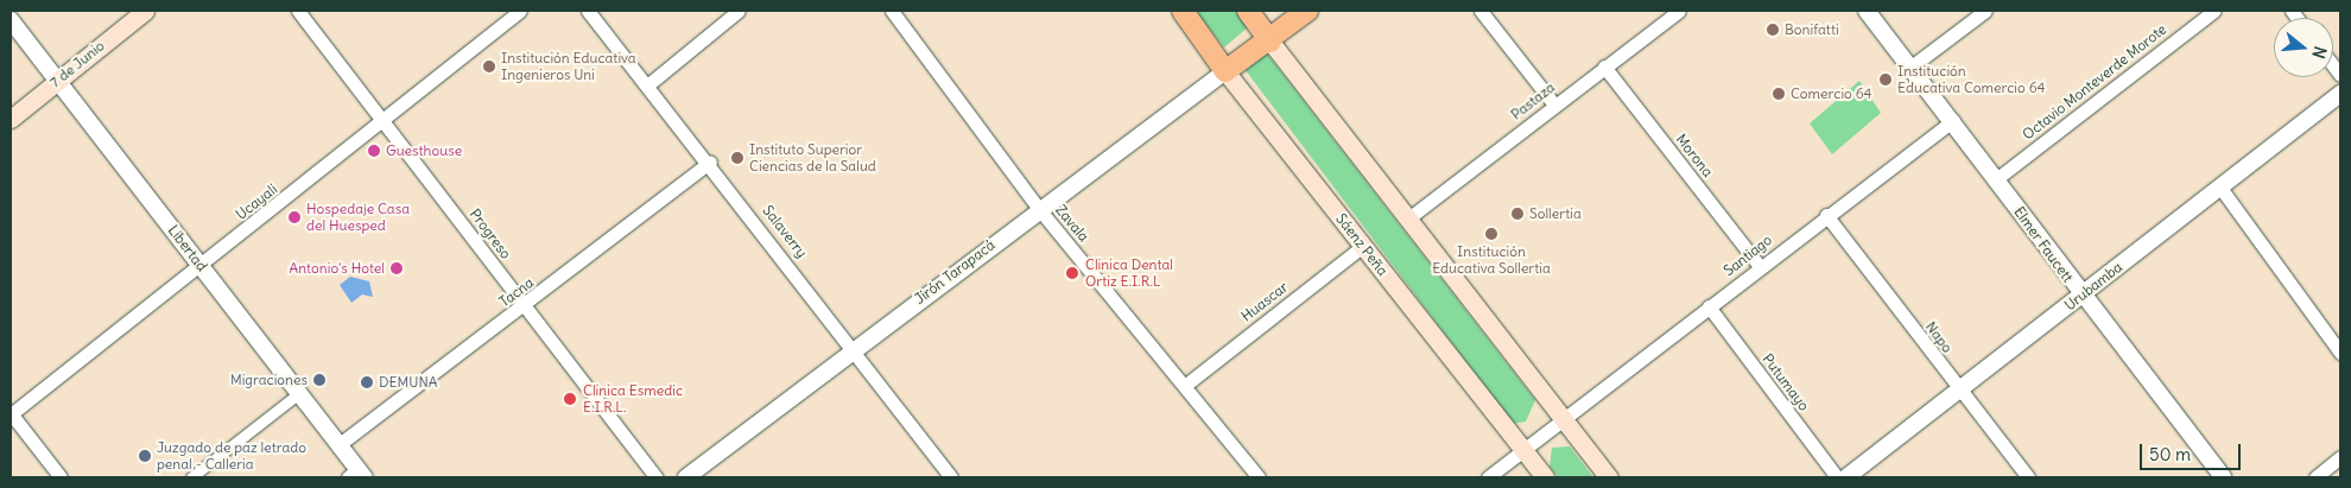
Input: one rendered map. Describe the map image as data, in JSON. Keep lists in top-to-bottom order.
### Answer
{
  "streets": {
    "main road": ["7 de Junio", "Sáenz Peña"],
    "street": [
      "Octavio Monteverde Morote",
      "Pastaza",
      "Morona",
      "Ucayali",
      "Zavala",
      "Salaverry",
      "Progreso",
      "Elmer Faucett",
      "Libertad",
      "Santiago",
      "Jirón Tarapacá",
      "Urubamba",
      "Tacna",
      "Huascar",
      "Napo",
      "Putumayo"
    ]
  },
  "crossings": [
    ["7 de Junio", "Libertad"],
    ["Octavio Monteverde Morote", "Elmer Faucett"],
    ["Pastaza", "Morona"],
    ["Morona", "Santiago"],
    ["Ucayali", "Progreso"],
    ["Ucayali", "Libertad"],
    ["Zavala", "Jirón Tarapacá"],
    ["Zavala", "Huascar"],
    ["Salaverry", "Jirón Tarapacá"],
    ["Salaverry", "Tacna"],
    ["Progreso", "Tacna"],
    ["Sáenz Peña", "Santiago"],
    ["Sáenz Peña", "Jirón Tarapacá"],
    ["Sáenz Peña", "Huascar"],
    ["Elmer Faucett", "Santiago"],
    ["Elmer Faucett", "Urubamba"],
    ["Libertad", "Tacna"],
    ["Santiago", "Napo"],
    ["Santiago", "Putumayo"],
    ["Urubamba", "Napo"]
  ],
  "places": [
    "Bonifatti",
    "Institución Educativa Ingenieros Uni",
    "Institución Educativa Comercio 64",
    "Comercio 64",
    "Guesthouse",
    "Instituto Superior Ciencias de la Salud",
    "Sollertia",
    "Hospedaje Casa del Huesped",
    "Institución Educativa Sollertia",
    "Antonio's Hotel",
    "Clinica Dental Ortiz E.I.R.L",
    "Migraciones",
    "DEMUNA",
    "Clinica Esmedic E.I.R.L.",
    "Juzgado de paz letrado penal - Calleria"
  ],
  "scale_bar": "50 m",
  "north": "right"
}
